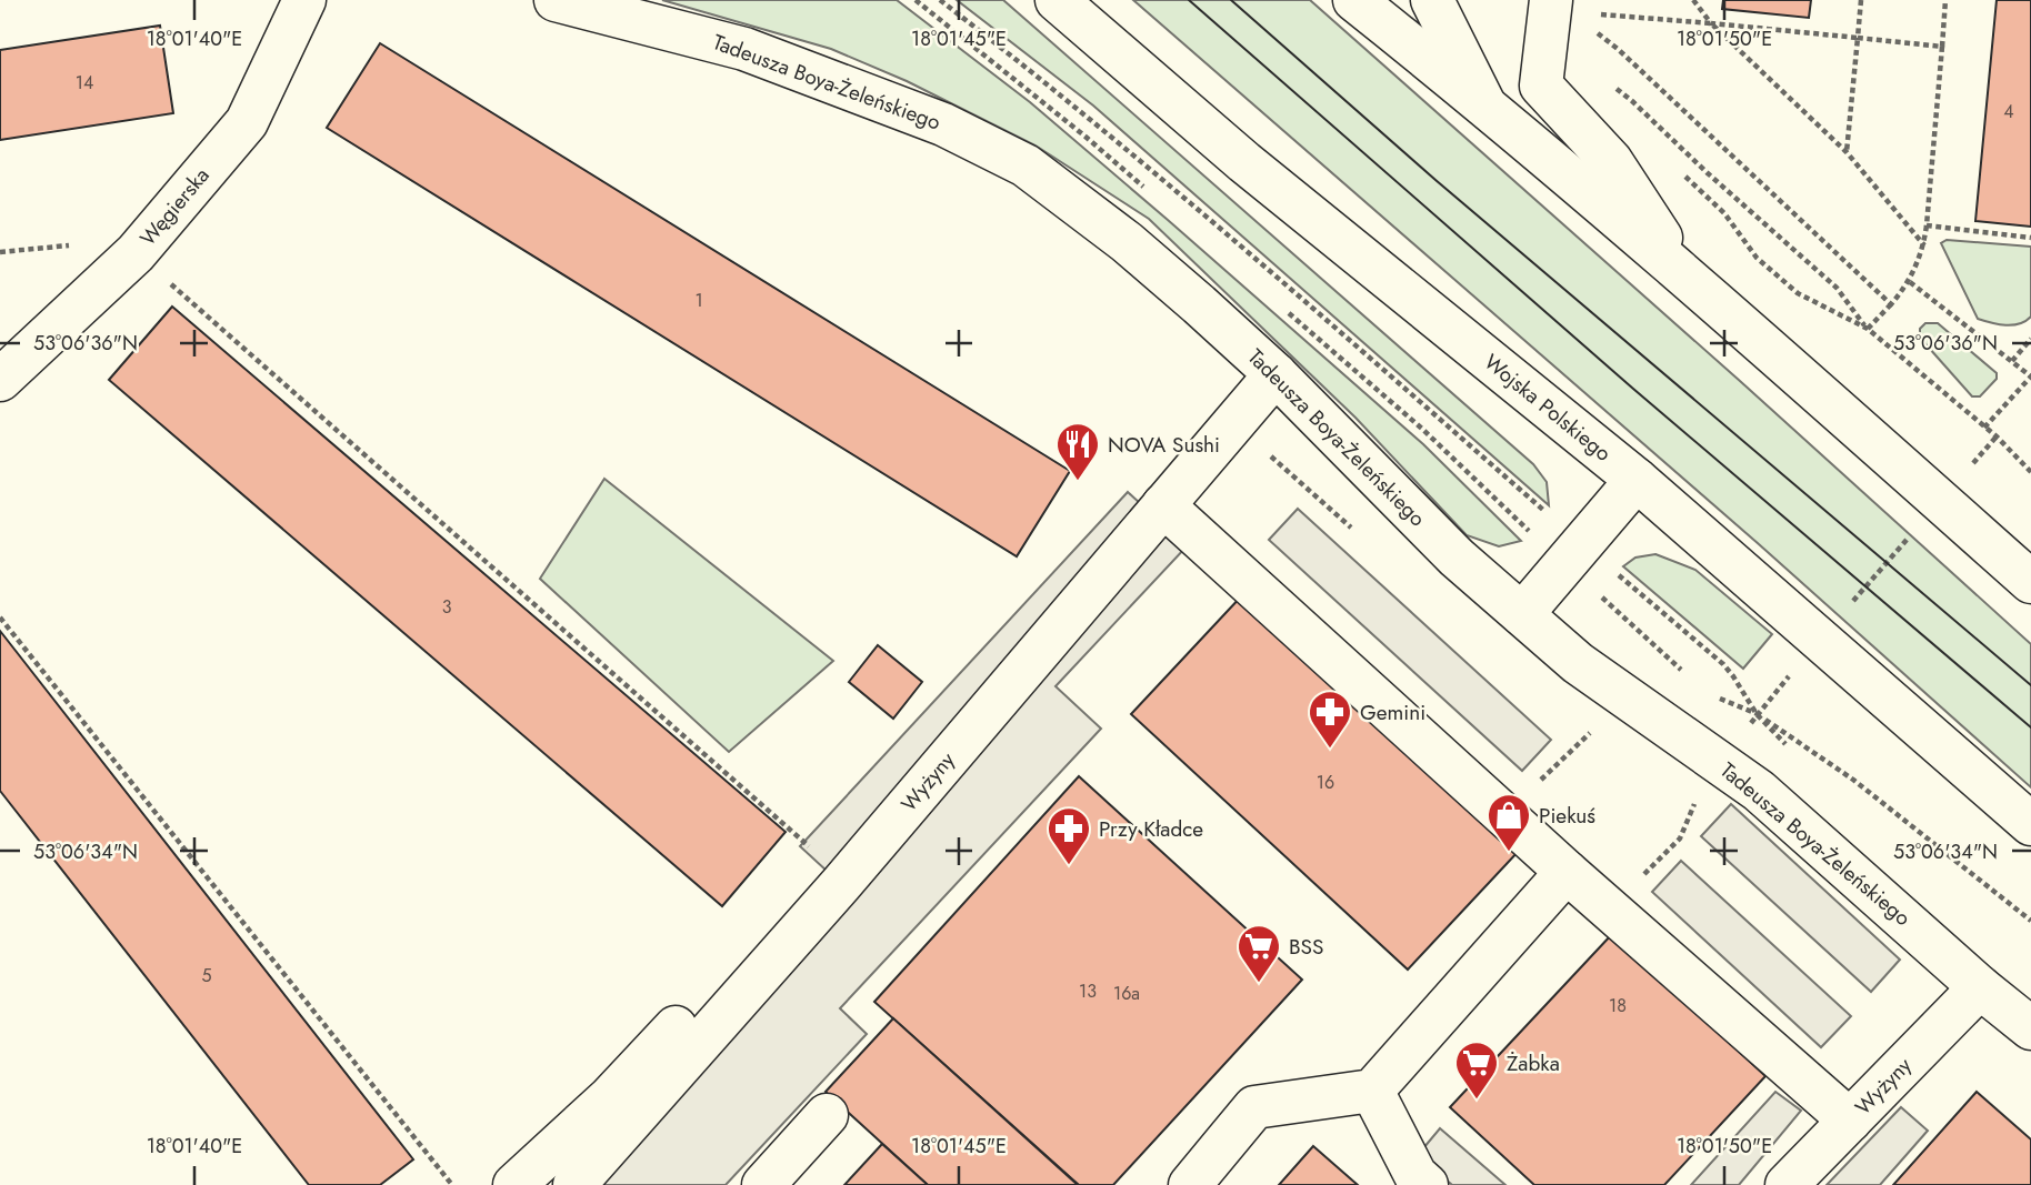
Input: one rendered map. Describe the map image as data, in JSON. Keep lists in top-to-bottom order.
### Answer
{
  "streets": {
    "street": [
      "Tadeusza Boya-Żeleńskiego",
      "Węgierska",
      "Wojska Polskiego",
      "Wyżyny"
    ]
  },
  "crossings": [
    ["Tadeusza Boya-Żeleńskiego", "Wyżyny"]
  ],
  "places": {
    "restaurant": ["NOVA Sushi"],
    "pharmacy": ["Gemini", "Przy Kładce"],
    "shop": ["Piekuś"],
    "supermarket": ["BSS", "Żabka"]
  },
  "house_numbers": [
    "14",
    "4",
    "1",
    "3",
    "16",
    "5",
    "13",
    "16a",
    "18"
  ],
  "coordinates": [
    "18°01'40\"E",
    "18°01'45\"E",
    "18°01'50\"E",
    "53°06'36\"N",
    "53°06'34\"N"
  ]
}
